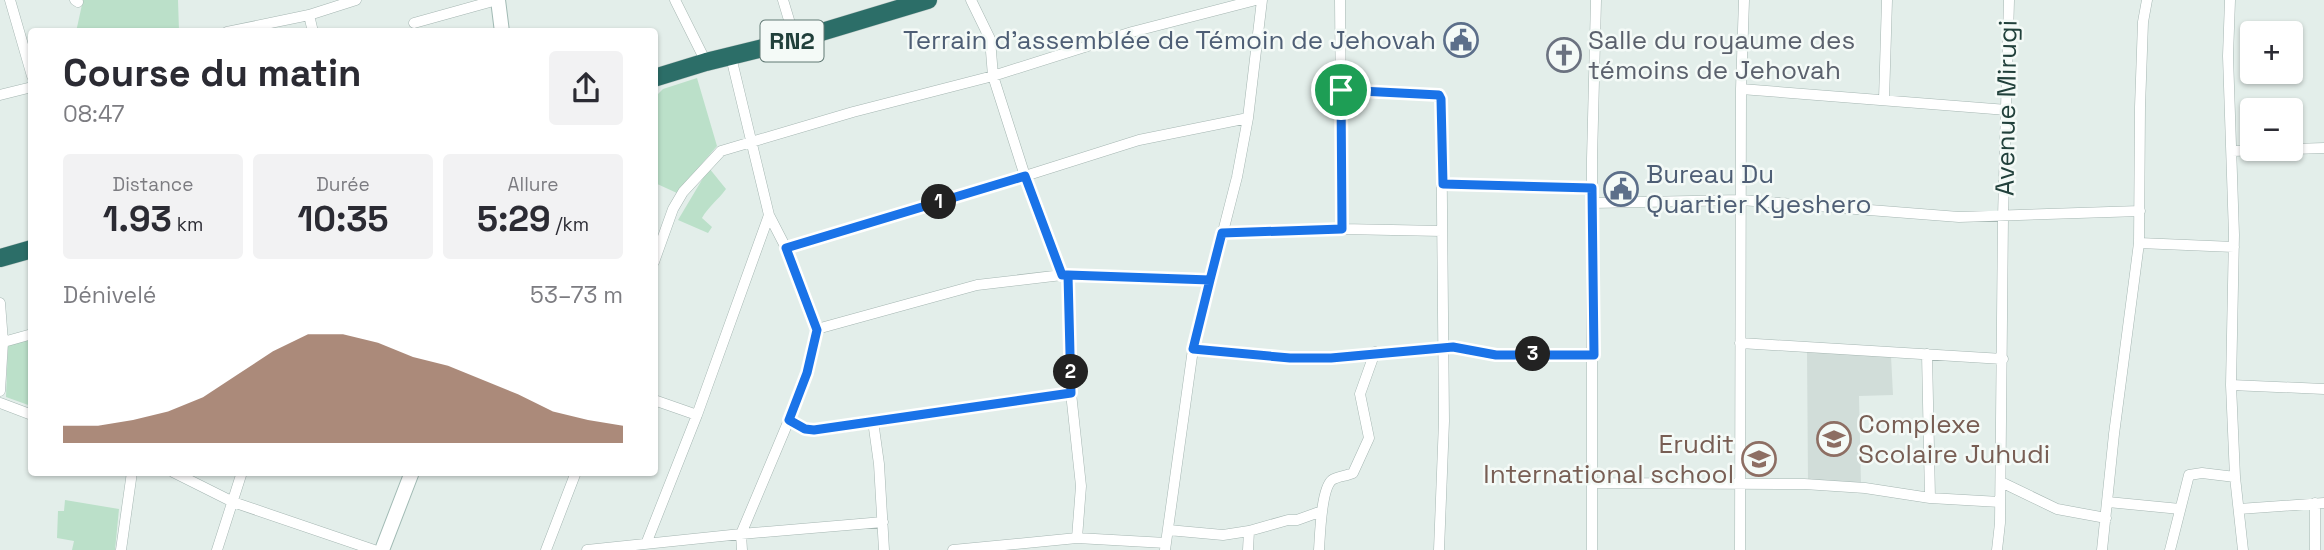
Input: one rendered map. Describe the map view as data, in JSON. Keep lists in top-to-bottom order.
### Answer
{
  "streets": {
    "highway": ["RN2"],
    "street": ["Avenue Mirugi"]
  },
  "places": {
    "public building": ["Terrain d'assemblée de Témoin de Jehovah", "Bureau Du Quartier Kyeshero"],
    "church": ["Salle du royaume des témoins de Jehovah"],
    "school or university": ["Complexe Scolaire Juhudi", "Erudit International school"]
  },
  "page": {
    "map_buttons": ["+", "−"],
    "heading": ["Course du matin", "08:47"],
    "stats": [
      ["Distance", "1.93 km"],
      ["Durée", "10:35"],
      ["Allure", "5:29 /km"]
    ],
    "pins": ["1", "3", "2"],
    "chart": ["Dénivelé", "53–73 m"]
  }
}
